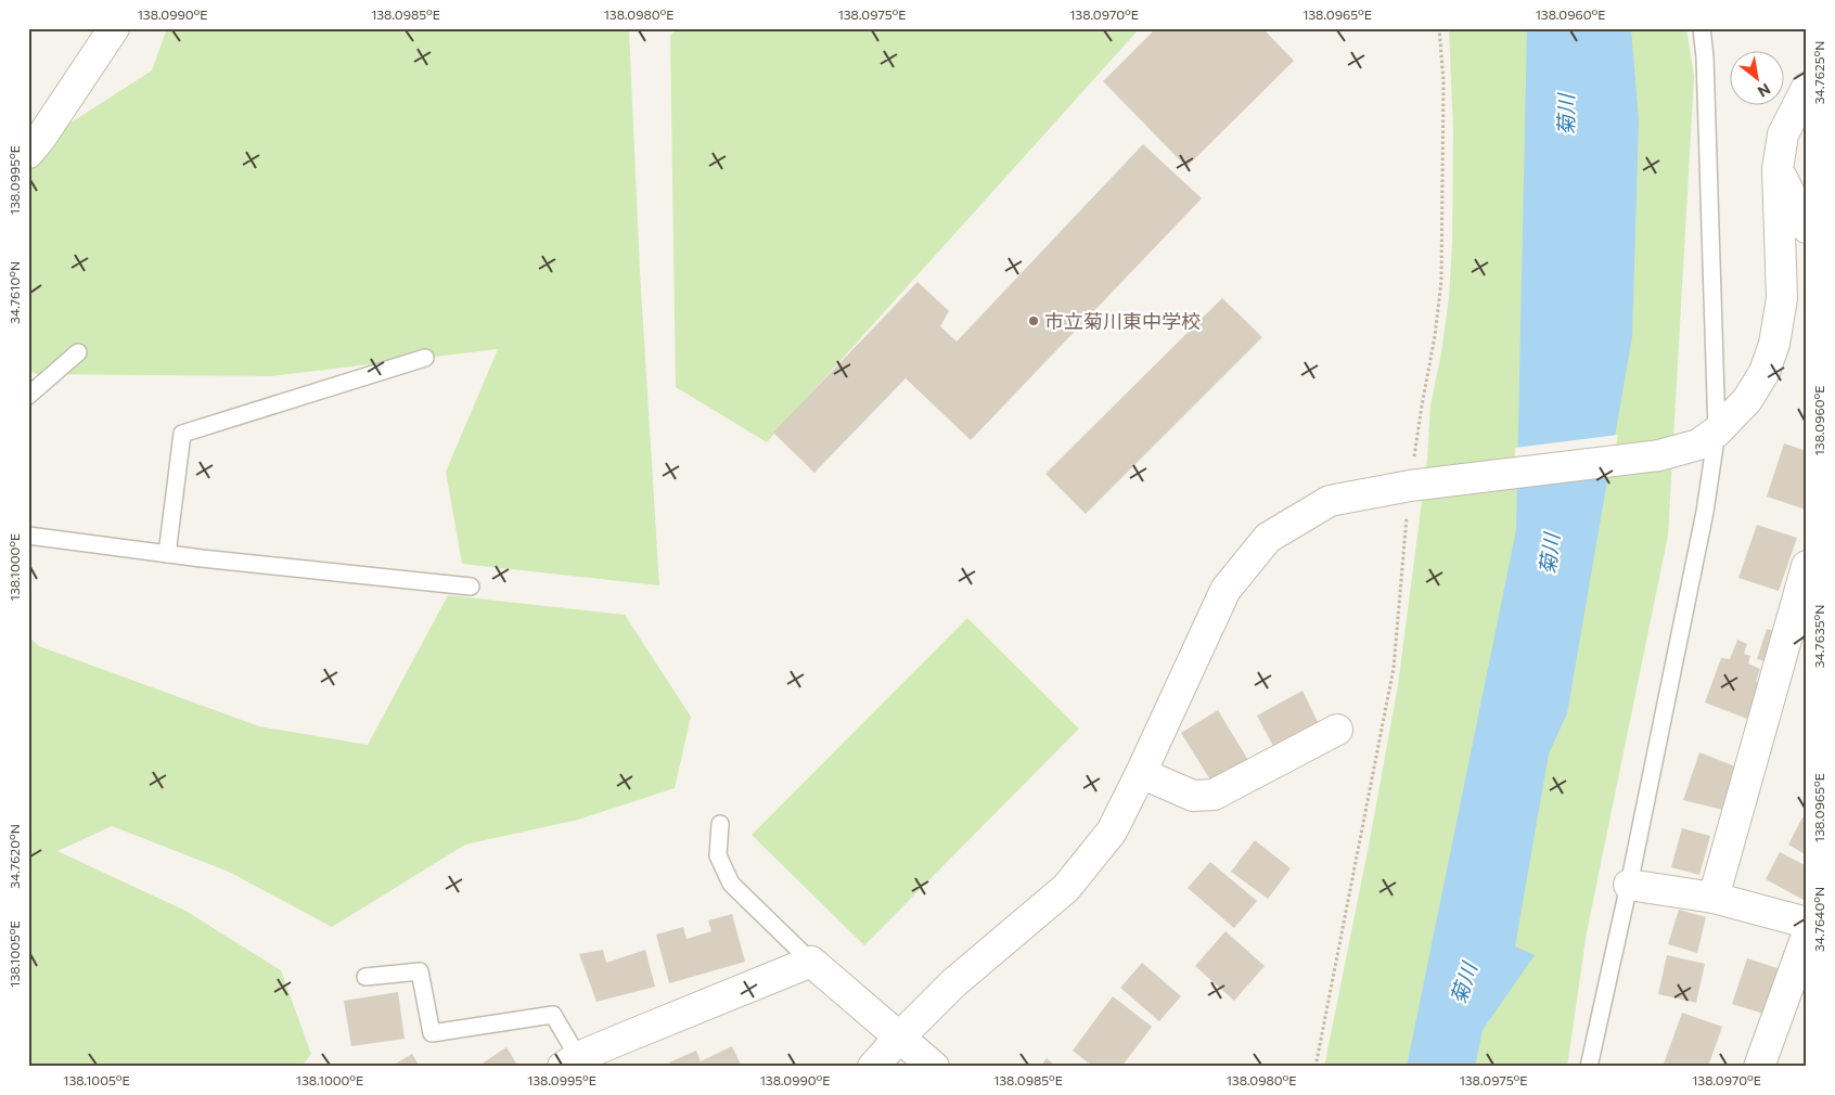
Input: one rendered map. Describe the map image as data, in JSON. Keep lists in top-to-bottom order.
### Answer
{
  "water": ["菊川"],
  "places": ["市立菊川東中学校"],
  "north": "bottom right",
  "coordinates": [
    "138.0990°E",
    "138.0985°E",
    "138.0980°E",
    "138.0975°E",
    "138.0970°E",
    "138.0965°E",
    "138.0960°E",
    "34.7625°N",
    "138.0995°E",
    "34.7610°N",
    "138.1000°E",
    "34.7635°N",
    "34.7620°N",
    "34.7640°N",
    "138.1005°E"
  ]
}
